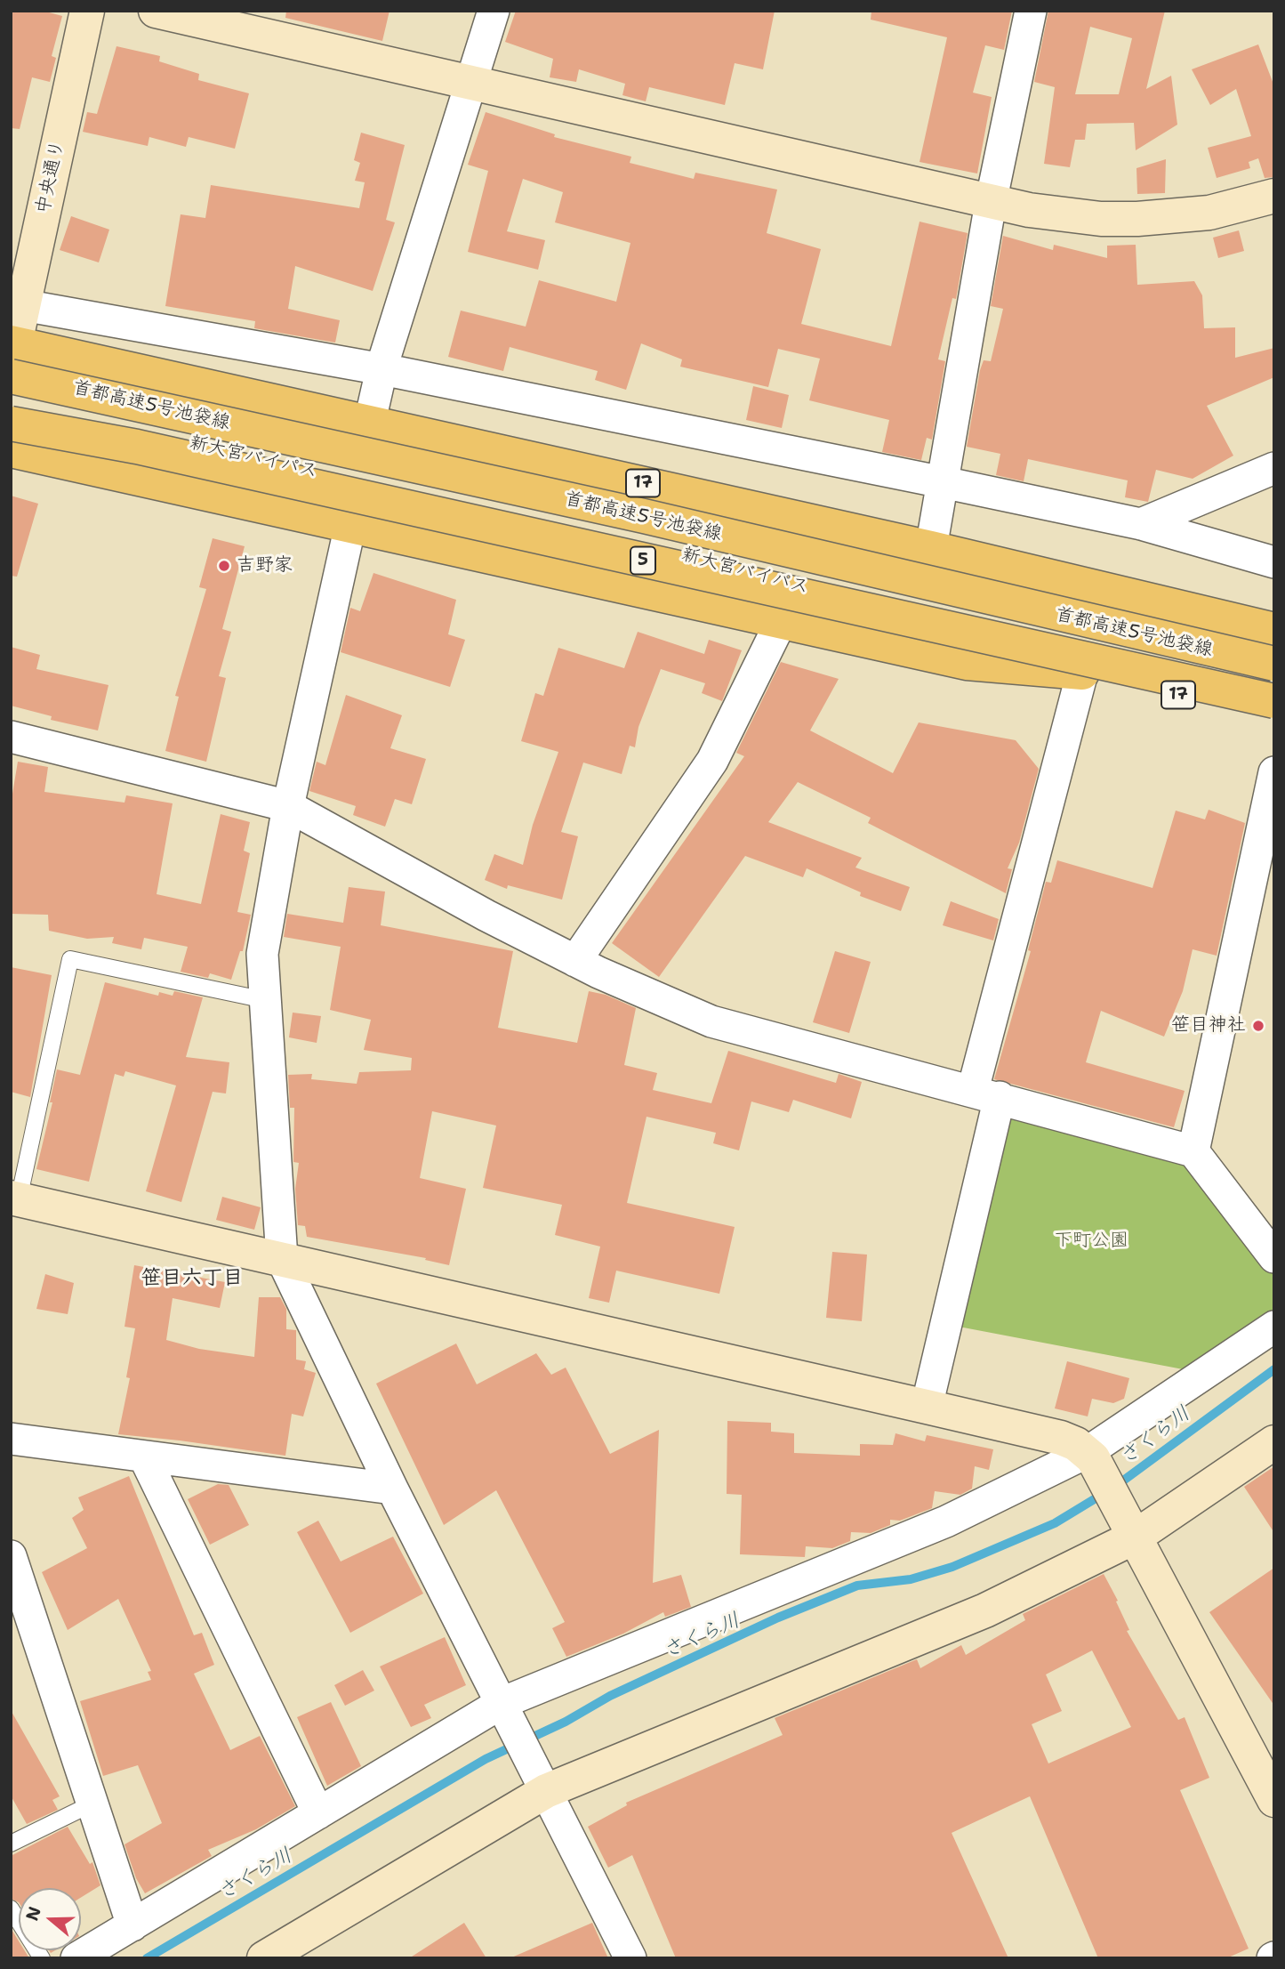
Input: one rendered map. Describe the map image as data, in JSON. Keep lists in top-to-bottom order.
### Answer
{
  "streets": {
    "highway": [
      "首都高速5号池袋線",
      "新大宮バイパス",
      "17",
      "5"
    ],
    "street": ["中央通り"]
  },
  "crossings": [
    ["中央通り", "17"],
    ["新大宮バイパス", "17"]
  ],
  "districts": ["笹目六丁目"],
  "water": ["さくら川"],
  "parks": ["下町公園"],
  "places": ["吉野家", "笹目神社"],
  "north": "left"
}
